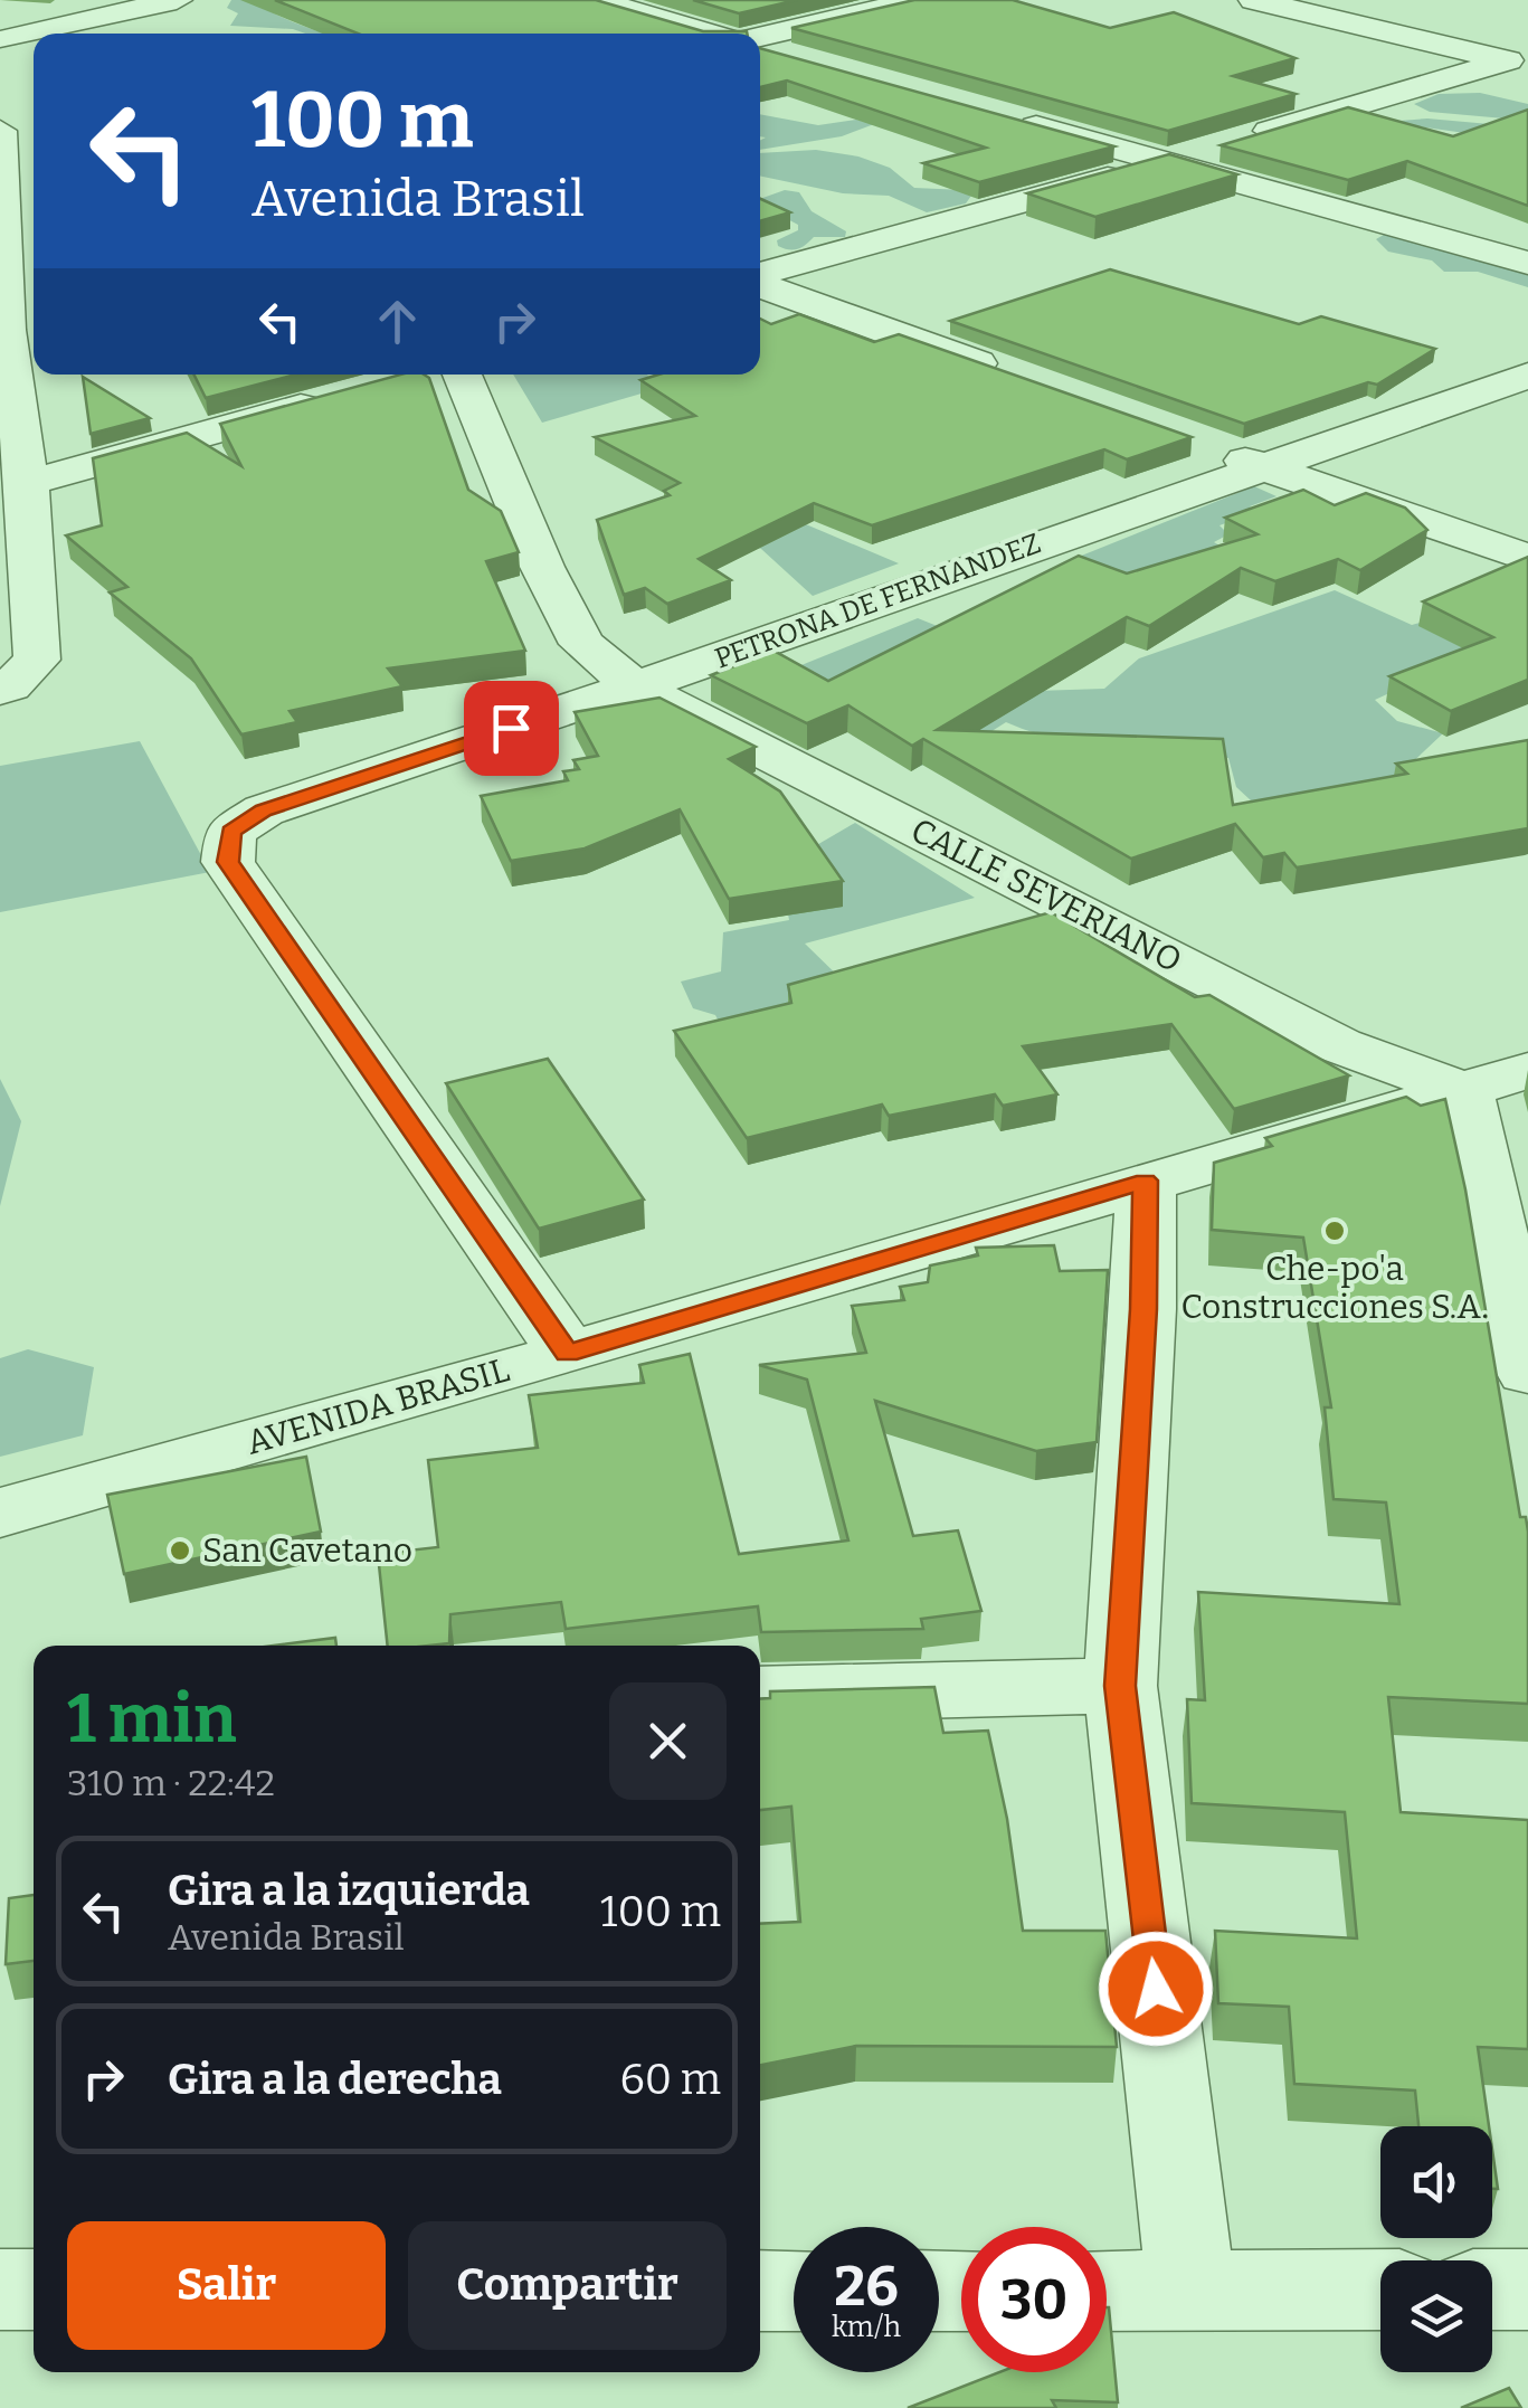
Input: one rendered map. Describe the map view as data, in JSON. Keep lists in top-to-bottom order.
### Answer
{
  "streets": {
    "street": ["PETRONA DE FERNANDEZ", "CALLE SEVERIANO", "AVENIDA BRASIL"]
  },
  "crossings": [
    ["PETRONA DE FERNANDEZ", "CALLE SEVERIANO"],
    ["PETRONA DE FERNANDEZ", "AVENIDA BRASIL"],
    ["CALLE SEVERIANO", "AVENIDA BRASIL"]
  ],
  "places": ["Che-po'a Construcciones S.A.", "San Cavetano"],
  "page": {
    "turn": ["100 m", "Avenida Brasil"],
    "heading": ["1 min", "310 m · 22:42"],
    "list": [
      {
        "name": "Gira a la izquierda",
        "note": "Avenida Brasil",
        "value": "100 m"
      },
      {
        "name": "Gira a la derecha",
        "value": "60 m"
      }
    ],
    "buttons": ["Salir", "Compartir"],
    "speed": "26 km/h",
    "limit": "30"
  }
}
